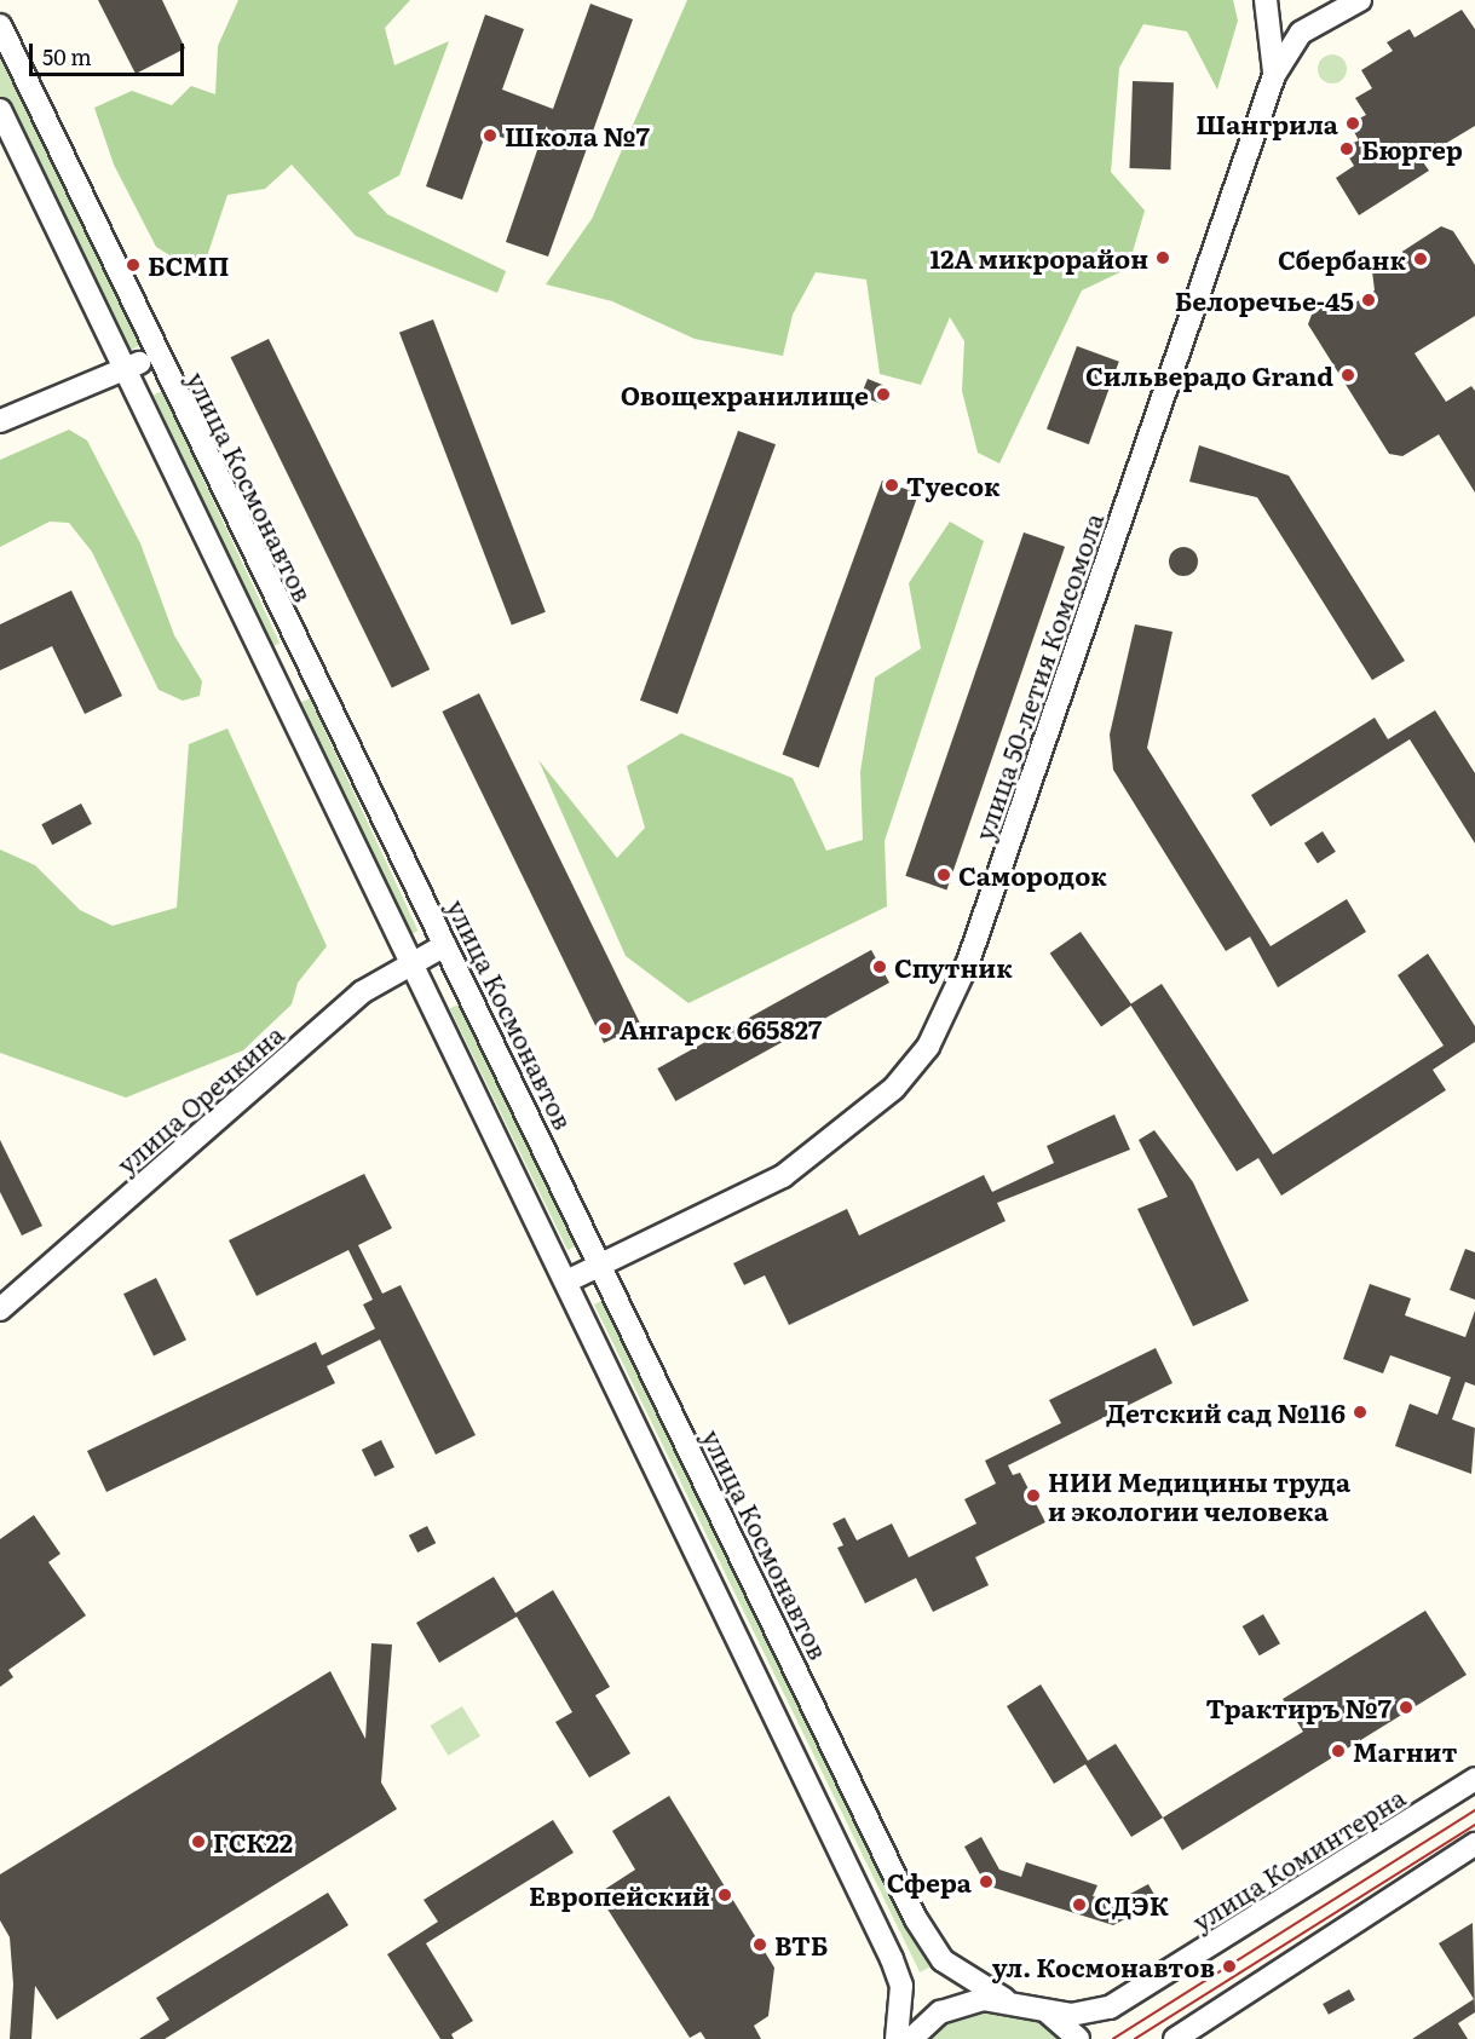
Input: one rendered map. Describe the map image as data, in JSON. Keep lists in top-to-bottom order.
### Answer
{
  "streets": {
    "street": [
      "улица Космонавтов",
      "улица 50-летия Комсомола",
      "улица Оречкина",
      "улица Коминтерна"
    ]
  },
  "crossings": [
    ["улица Космонавтов", "улица 50-летия Комсомола"],
    ["улица Космонавтов", "улица Оречкина"],
    ["улица Космонавтов", "улица Коминтерна"]
  ],
  "places": [
    "Шангрила",
    "Школа №7",
    "Бюргер",
    "12А микрорайон",
    "Сбербанк",
    "БСМП",
    "Белоречье-45",
    "Сильверадо Grand",
    "Овощехранилище",
    "Туесок",
    "Самородок",
    "Спутник",
    "Ангарск 665827",
    "Детский сад №116",
    "НИИ Медицины труда и экологии человека",
    "Трактиръ №7",
    "Магнит",
    "ГСК22",
    "Сфера",
    "Европейский",
    "СДЭК",
    "ВТБ",
    "ул. Космонавтов"
  ],
  "scale_bar": "50 m"
}
